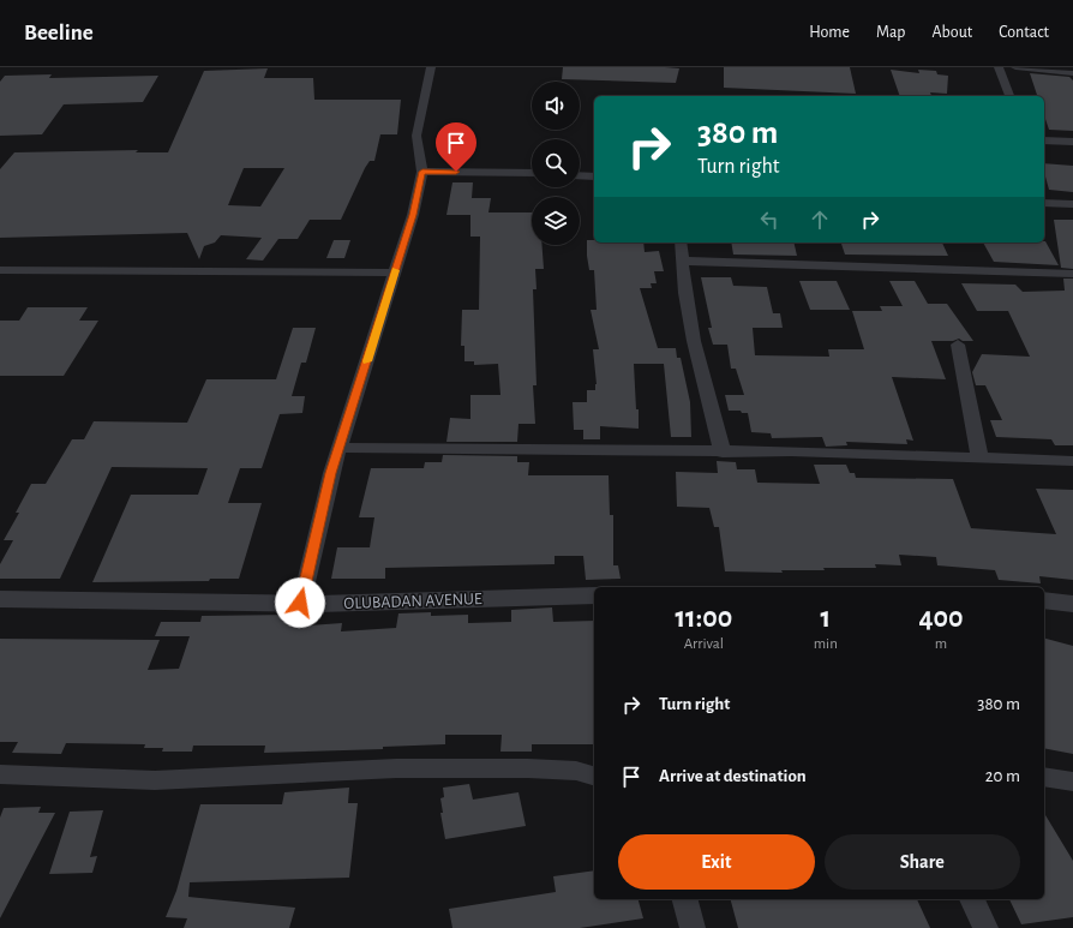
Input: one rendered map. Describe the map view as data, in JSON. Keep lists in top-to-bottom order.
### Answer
{
  "streets": {
    "street": ["OLUBADAN AVENUE"]
  },
  "page": {
    "header": "Beeline",
    "nav": [
      "Home",
      "Map",
      "About",
      "Contact"
    ],
    "turn": ["380 m", "Turn right"],
    "eta": [
      "11:00",
      "Arrival",
      "1",
      "min",
      "400",
      "m"
    ],
    "list": [
      {
        "name": "Turn right",
        "value": "380 m"
      },
      {
        "name": "Arrive at destination",
        "value": "20 m"
      }
    ],
    "buttons": ["Exit", "Share"]
  }
}
